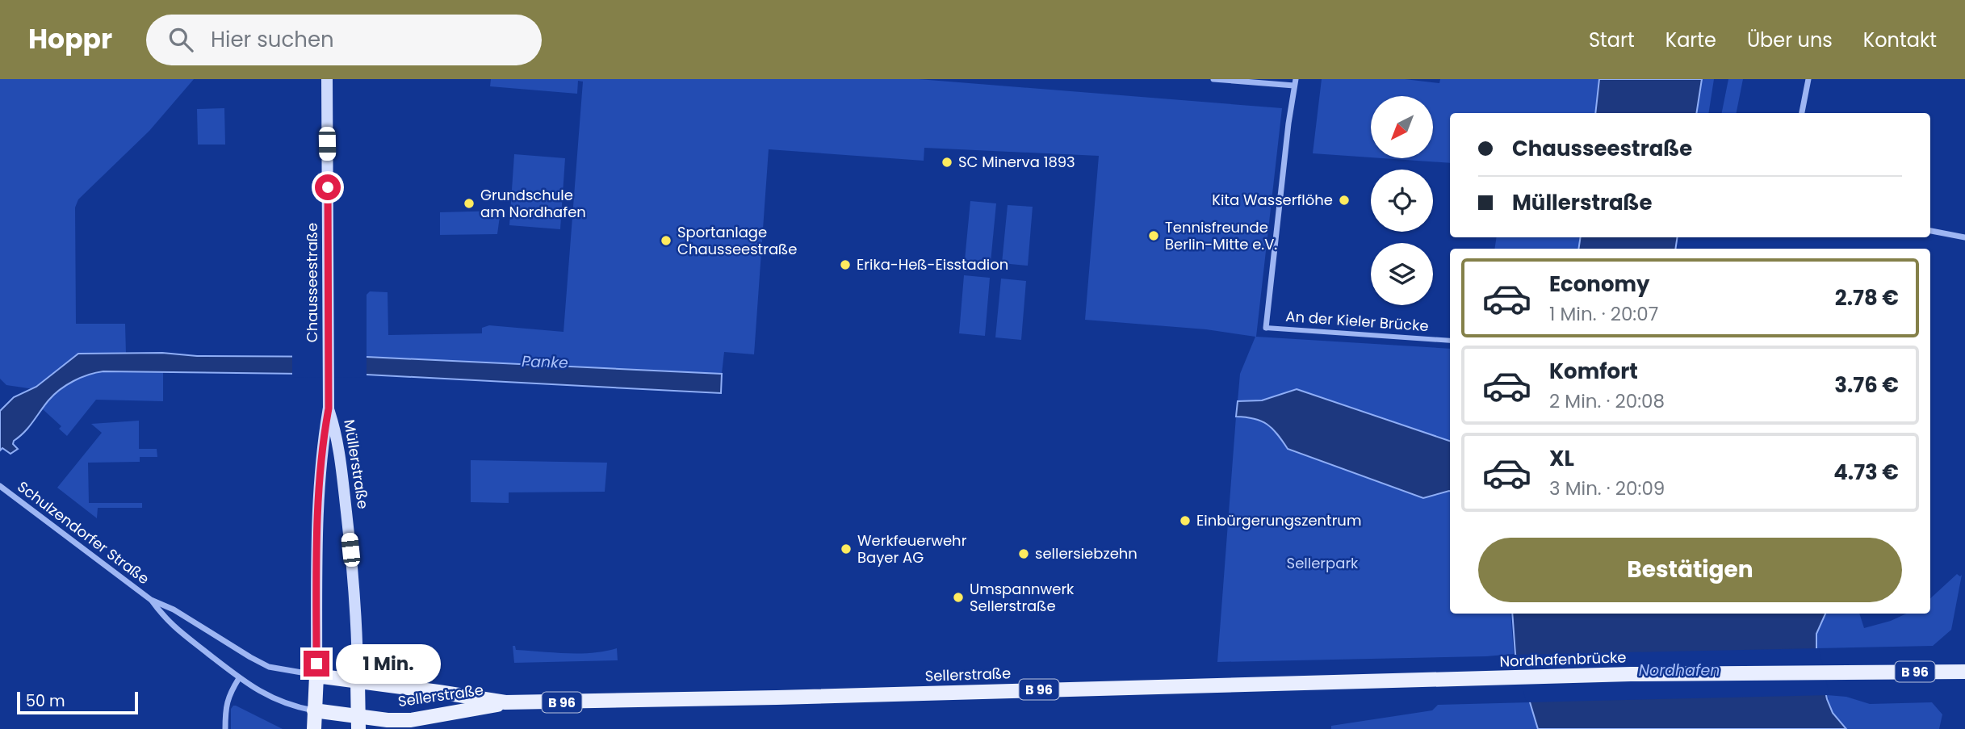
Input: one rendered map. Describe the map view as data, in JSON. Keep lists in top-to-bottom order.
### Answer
{
  "streets": {
    "main road": [
      "Chausseestraße",
      "Müllerstraße",
      "Nordhafenbrücke",
      "B 96",
      "Sellerstraße"
    ],
    "street": ["An der Kieler Brücke", "Schulzendorfer Straße"]
  },
  "crossings": [
    ["Chausseestraße", "Müllerstraße"],
    ["Müllerstraße", "Schulzendorfer Straße"],
    ["Müllerstraße", "Sellerstraße"],
    ["Schulzendorfer Straße", "Sellerstraße"],
    ["Nordhafenbrücke", "Sellerstraße"]
  ],
  "water": ["Panke", "Nordhafen"],
  "parks": ["Sellerpark"],
  "places": [
    "SC Minerva 1893",
    "Kita Wasserflöhe",
    "Grundschule am Nordhafen",
    "Tennisfreunde Berlin-Mitte e.V.",
    "Sportanlage Chausseestraße",
    "Erika-Heß-Eisstadion",
    "Einbürgerungszentrum",
    "Werkfeuerwehr Bayer AG",
    "sellersiebzehn",
    "Umspannwerk Sellerstraße"
  ],
  "scale_bar": "50 m",
  "north": "bottom left",
  "page": {
    "header": "Hoppr",
    "search": "Hier suchen",
    "nav": [
      "Start",
      "Karte",
      "Über uns",
      "Kontakt"
    ],
    "banner": ["Chausseestraße", "Müllerstraße"],
    "list": [
      {
        "name": "Economy",
        "note": "1 Min. · 20:07",
        "value": "2.78 €"
      },
      {
        "name": "Komfort",
        "note": "2 Min. · 20:08",
        "value": "3.76 €"
      },
      {
        "name": "XL",
        "note": "3 Min. · 20:09",
        "value": "4.73 €"
      }
    ],
    "buttons": "Bestätigen",
    "bubble": "1 Min.",
    "scale": "50 m"
  }
}
